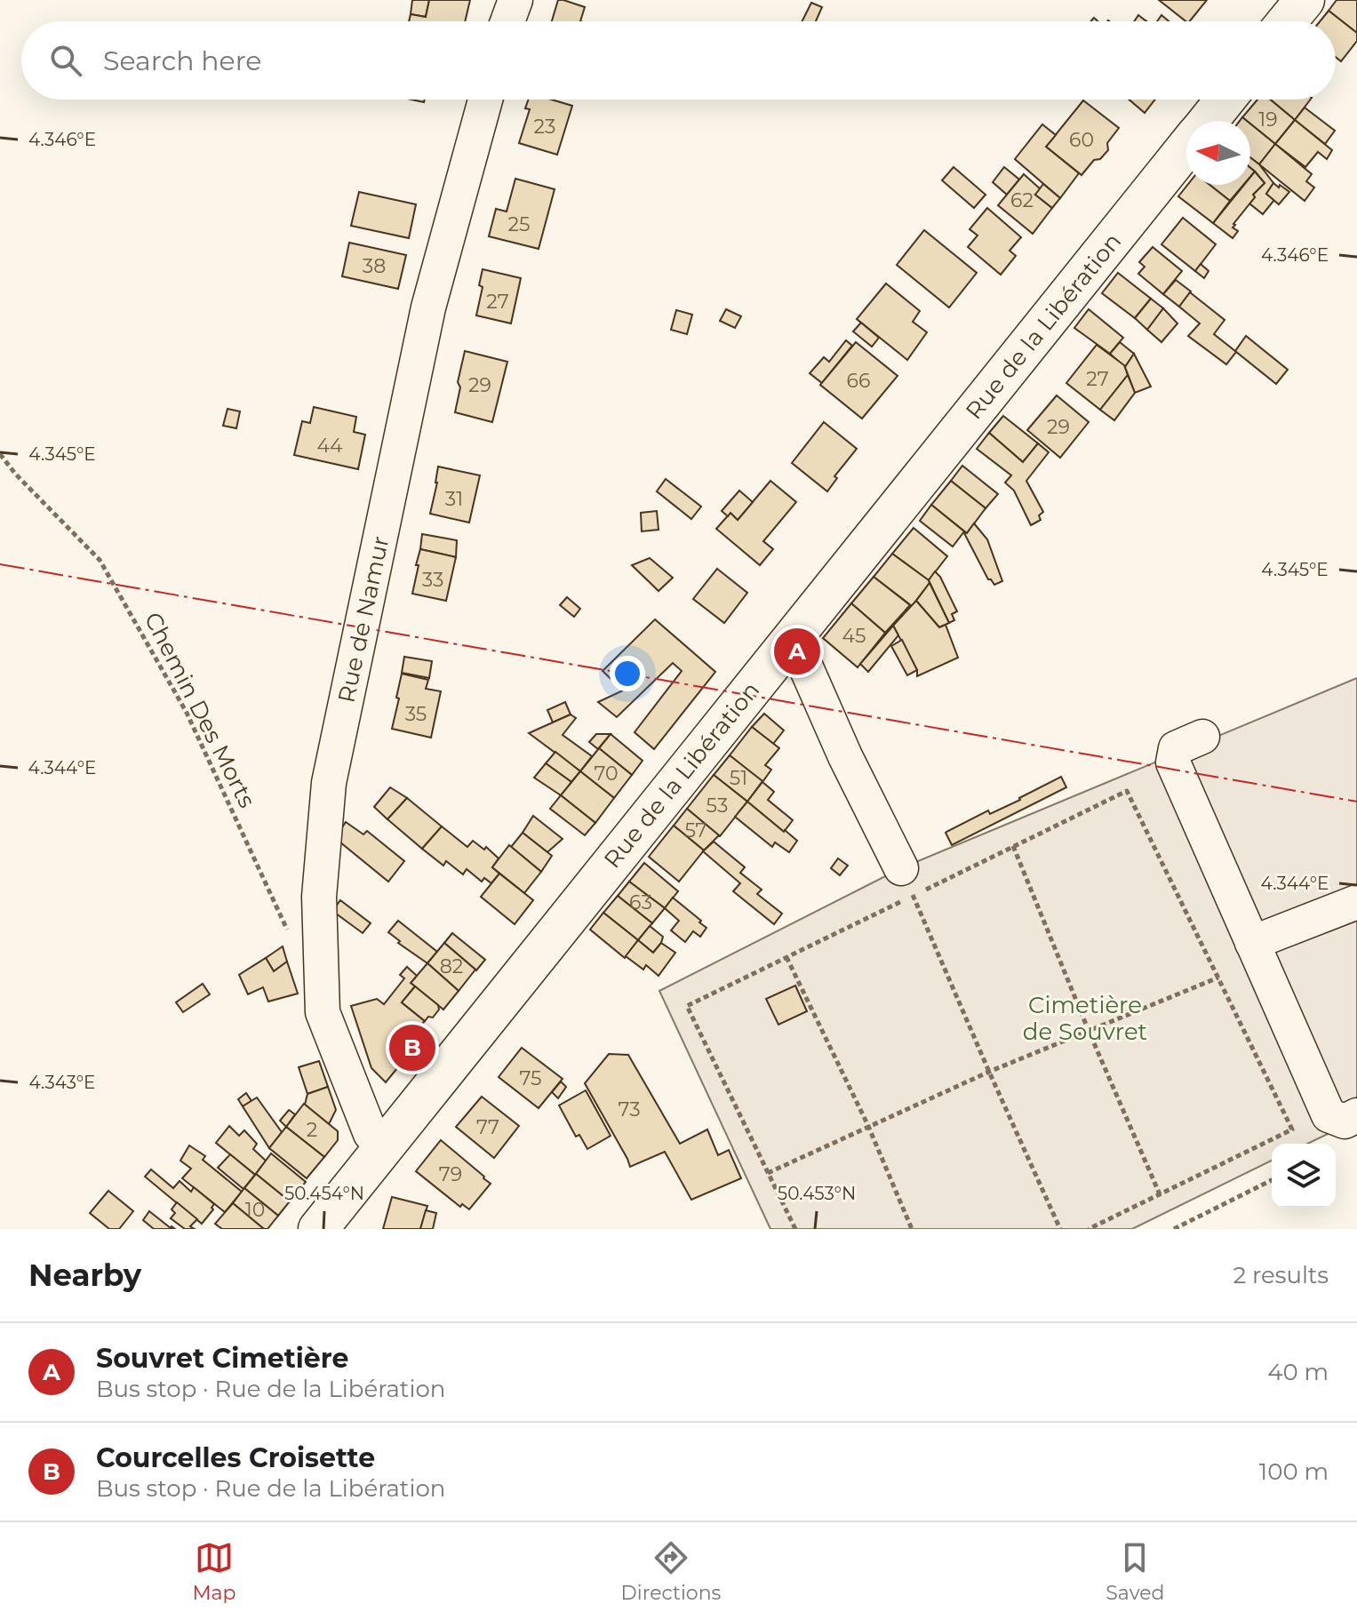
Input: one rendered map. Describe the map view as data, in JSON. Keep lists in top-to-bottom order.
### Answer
{
  "streets": {
    "main road": ["Rue de la Libération"],
    "street": ["Rue de Namur"],
    "path": ["Chemin Des Morts"]
  },
  "crossings": [
    ["Rue de la Libération", "Rue de Namur"]
  ],
  "parks": ["Cimetière de Souvret"],
  "house_numbers": [
    "19",
    "23",
    "60",
    "62",
    "25",
    "38",
    "27",
    "27",
    "66",
    "29",
    "29",
    "44",
    "31",
    "33",
    "45",
    "35",
    "70",
    "51",
    "53",
    "57",
    "63",
    "82",
    "75",
    "73",
    "77",
    "2",
    "79",
    "10"
  ],
  "north": "left",
  "page": {
    "search": "Search here",
    "pins": ["A", "B"],
    "heading": ["Nearby", "2 results"],
    "list": [
      {
        "mark": "A",
        "name": "Souvret Cimetière",
        "note": "Bus stop · Rue de la Libération",
        "value": "40 m"
      },
      {
        "mark": "B",
        "name": "Courcelles Croisette",
        "note": "Bus stop · Rue de la Libération",
        "value": "100 m"
      }
    ],
    "nav": ["Map", "Directions", "Saved"]
  },
  "coordinates": [
    "4.346°E",
    "4.345°E",
    "4.344°E",
    "4.343°E",
    "50.454°N",
    "50.453°N"
  ]
}
